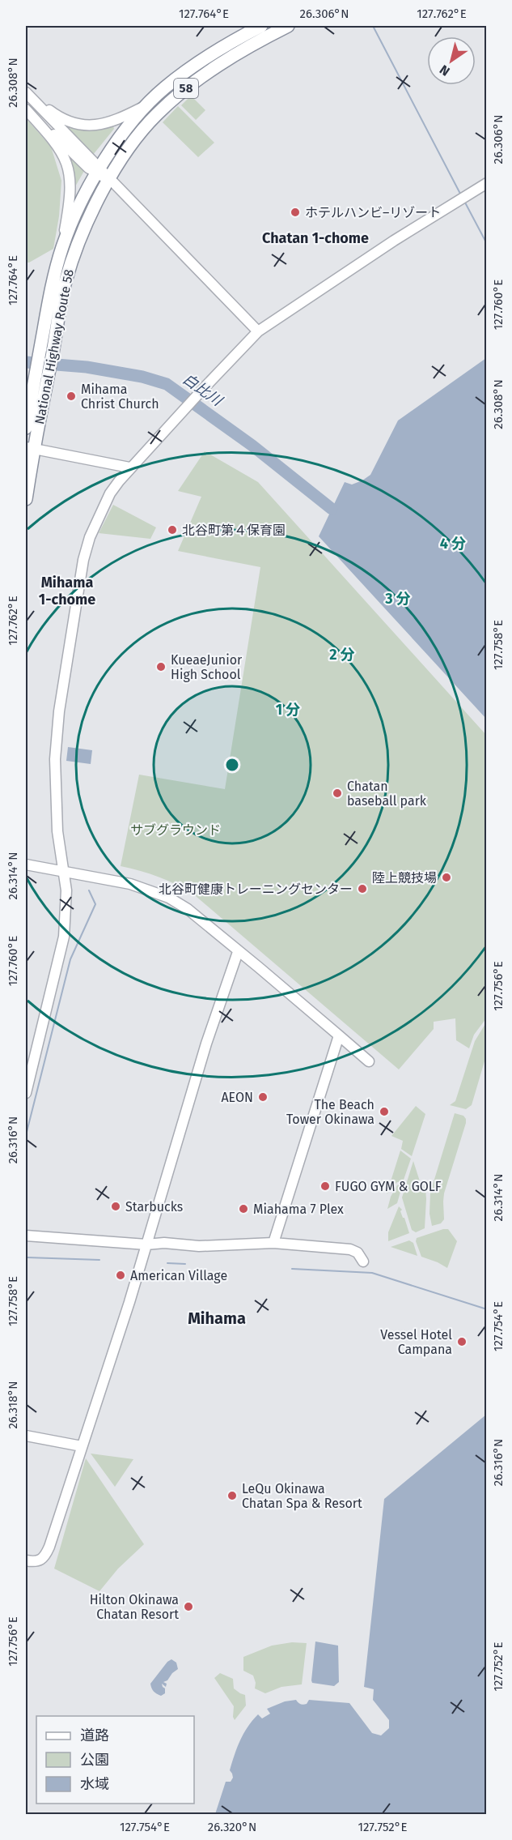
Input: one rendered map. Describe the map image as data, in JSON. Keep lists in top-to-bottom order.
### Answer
{
  "streets": {
    "highway": ["58", "National Highway Route 58"]
  },
  "districts": ["Chatan 1-chome", "Mihama 1-chome", "Mihama"],
  "water": ["白比川"],
  "parks": ["サブグラウンド"],
  "places": [
    "ホテルハンビ―リゾート",
    "Mihama Christ Church",
    "北谷町第４保育園",
    "KueaeJunior High School",
    "Chatan baseball park",
    "陸上競技場",
    "北谷町健康トレーニングセンター",
    "AEON",
    "The Beach Tower Okinawa",
    "FUGO GYM & GOLF",
    "Starbucks",
    "Miahama 7 Plex",
    "American Village",
    "Vessel Hotel Campana",
    "LeQu Okinawa Chatan Spa & Resort",
    "Hilton Okinawa Chatan Resort"
  ],
  "legend": ["道路", "公園", "水域"],
  "north": "bottom left",
  "coordinates": [
    "127.764°E",
    "26.306°N",
    "127.762°E",
    "26.308°N",
    "127.760°E",
    "127.758°E",
    "26.314°N",
    "127.756°E",
    "26.316°N",
    "127.754°E",
    "26.318°N",
    "127.752°E",
    "26.320°N"
  ],
  "rings": [
    "4 分",
    "3 分",
    "2 分",
    "1 分"
  ]
}
